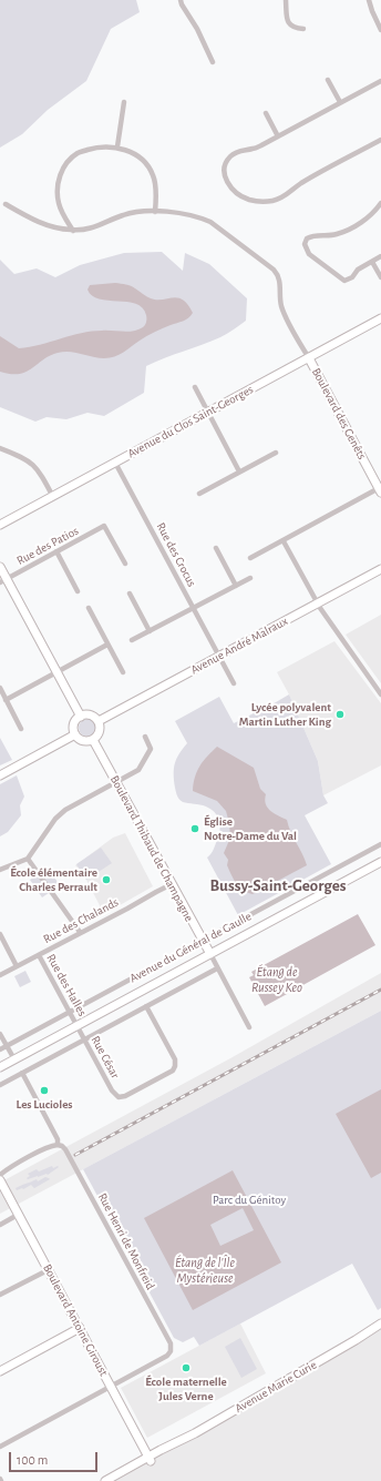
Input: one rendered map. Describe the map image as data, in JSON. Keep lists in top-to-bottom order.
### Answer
{
  "streets": {
    "street": [
      "Boulevard des Genêts",
      "Avenue du Clos Saint-Georges",
      "Rue des Patios",
      "Rue des Crocus",
      "Avenue André Malraux",
      "Boulevard Thibaud de Champagne",
      "Rue des Chalands",
      "Avenue du Général de Gaulle",
      "Rue des Halles",
      "Rue César",
      "Rue Henri de Monfreid",
      "Boulevard Antoine Giroust",
      "Avenue Marie Curie"
    ]
  },
  "crossings": [
    ["Boulevard des Genêts", "Avenue du Clos Saint-Georges"],
    ["Avenue du Clos Saint-Georges", "Rue des Crocus"],
    ["Rue des Crocus", "Avenue André Malraux"],
    ["Avenue André Malraux", "Boulevard Thibaud de Champagne"],
    ["Boulevard Thibaud de Champagne", "Rue des Chalands"],
    ["Boulevard Thibaud de Champagne", "Avenue du Général de Gaulle"],
    ["Rue des Chalands", "Rue des Halles"],
    ["Avenue du Général de Gaulle", "Rue des Halles"],
    ["Avenue du Général de Gaulle", "Rue César"],
    ["Rue des Halles", "Rue César"],
    ["Rue Henri de Monfreid", "Boulevard Antoine Giroust"],
    ["Boulevard Antoine Giroust", "Avenue Marie Curie"]
  ],
  "districts": ["Bussy-Saint-Georges"],
  "water": ["Étang de Russey Keo", "Étang de l'Île Mystérieuse"],
  "parks": ["Parc du Génitoy"],
  "places": [
    "Lycée polyvalent Martin Luther King",
    "Église Notre-Dame du Val",
    "École élémentaire Charles Perrault",
    "Les Lucioles",
    "École maternelle Jules Verne"
  ],
  "scale_bar": "100 m"
}
